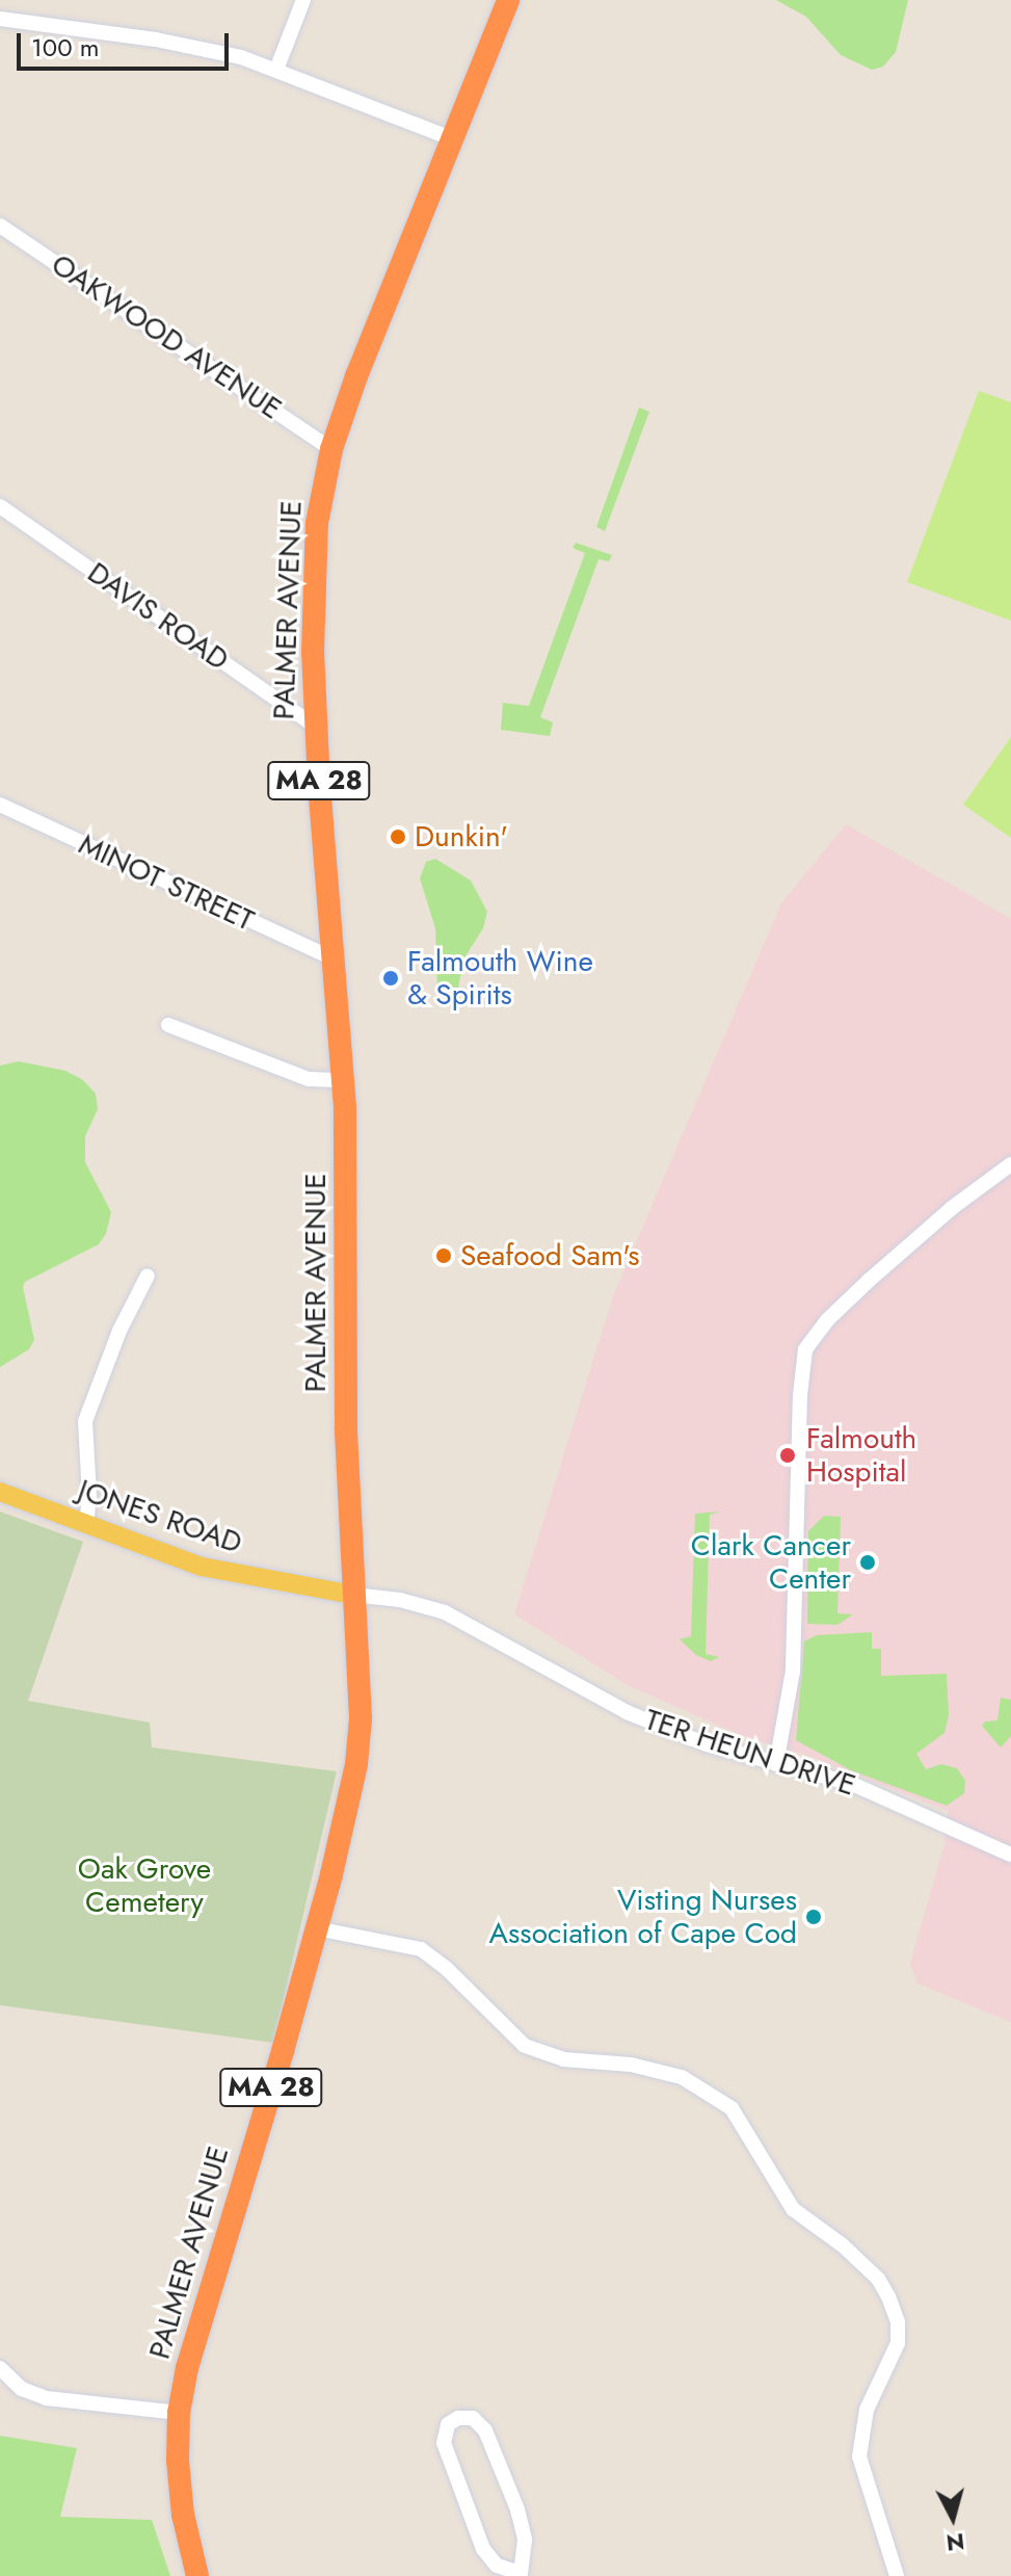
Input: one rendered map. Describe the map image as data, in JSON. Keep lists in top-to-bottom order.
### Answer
{
  "streets": {
    "highway": ["PALMER AVENUE", "MA 28"],
    "main road": ["JONES ROAD"],
    "street": [
      "OAKWOOD AVENUE",
      "DAVIS ROAD",
      "MINOT STREET",
      "TER HEUN DRIVE"
    ]
  },
  "crossings": [
    ["OAKWOOD AVENUE", "PALMER AVENUE"],
    ["PALMER AVENUE", "DAVIS ROAD"],
    ["PALMER AVENUE", "MINOT STREET"],
    ["PALMER AVENUE", "JONES ROAD"],
    ["PALMER AVENUE", "TER HEUN DRIVE"],
    ["JONES ROAD", "TER HEUN DRIVE"]
  ],
  "parks": ["Oak Grove Cemetery"],
  "places": [
    "Dunkin'",
    "Falmouth Wine & Spirits",
    "Seafood Sam's",
    "Falmouth Hospital",
    "Clark Cancer Center",
    "Visting Nurses Association of Cape Cod"
  ],
  "scale_bar": "100 m",
  "north": "bottom"
}
